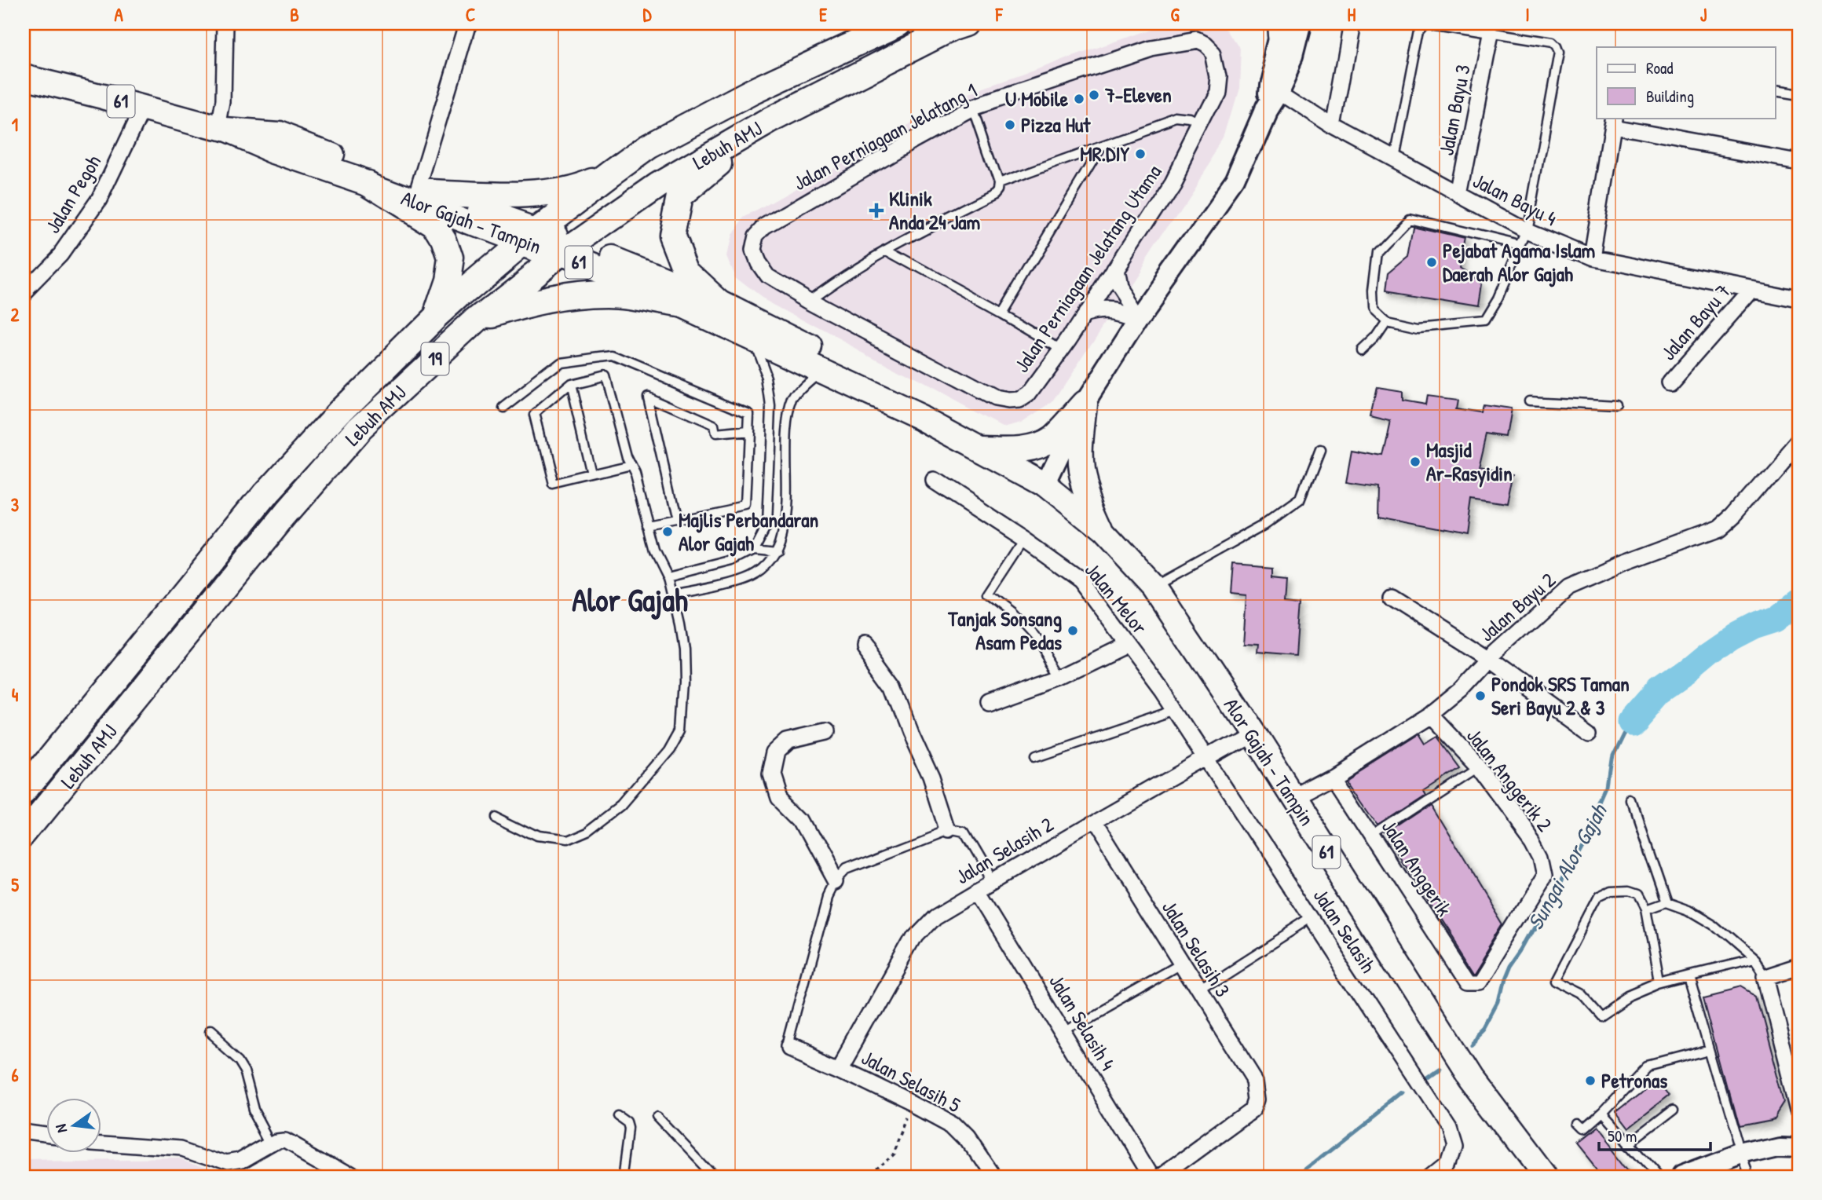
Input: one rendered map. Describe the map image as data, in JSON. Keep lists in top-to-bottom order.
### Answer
{
  "streets": {
    "highway": ["Lebuh AMJ", "19"],
    "main road": ["61", "Alor Gajah - Tampin"],
    "street": [
      "Jalan Bayu 3",
      "Jalan Perniagaan Jelatang 1",
      "Jalan Pegoh",
      "Jalan Bayu 4",
      "Jalan Perniagaan Jelatang Utama",
      "Jalan Bayu 7",
      "Jalan Melor",
      "Jalan Bayu 2",
      "Jalan Anggerik 2",
      "Jalan Selasih 2",
      "Jalan Anggerik",
      "Jalan Selasih",
      "Jalan Selasih 3",
      "Jalan Selasih 4",
      "Jalan Selasih 5"
    ]
  },
  "crossings": [
    ["61", "Jalan Pegoh"],
    ["61", "Alor Gajah - Tampin"],
    ["Jalan Bayu 3", "Jalan Bayu 4"],
    ["Jalan Perniagaan Jelatang 1", "Jalan Perniagaan Jelatang Utama"],
    ["Lebuh AMJ", "Alor Gajah - Tampin"],
    ["Jalan Bayu 4", "Jalan Bayu 7"],
    ["Alor Gajah - Tampin", "Jalan Bayu 2"],
    ["Alor Gajah - Tampin", "Jalan Selasih 2"],
    ["Jalan Melor", "Jalan Selasih 2"],
    ["Jalan Melor", "Jalan Selasih"],
    ["Jalan Bayu 2", "Jalan Anggerik 2"],
    ["Jalan Bayu 2", "Jalan Anggerik"],
    ["Jalan Anggerik 2", "Jalan Anggerik"],
    ["Jalan Selasih 2", "Jalan Selasih"],
    ["Jalan Selasih 2", "Jalan Selasih 3"],
    ["Jalan Selasih 2", "Jalan Selasih 4"],
    ["Jalan Selasih 2", "Jalan Selasih 5"]
  ],
  "districts": ["Alor Gajah"],
  "water": ["Sungai Alor Gajah"],
  "places": {
    "other": [
      "7-Eleven",
      "U Mobile",
      "Pizza Hut",
      "MR.DIY",
      "Pejabat Agama Islam Daerah Alor Gajah",
      "Masjid Ar-Rasyidin",
      "Majlis Perbandaran Alor Gajah",
      "Tanjak Sonsang Asam Pedas",
      "Pondok SRS Taman Seri Bayu 2 & 3",
      "Petronas"
    ],
    "health": ["Klinik Anda 24 Jam"]
  },
  "legend": ["Road", "Building"],
  "scale_bar": "50 m",
  "north": "left",
  "grid": {
    "columns": [
      "A",
      "B",
      "C",
      "D",
      "E",
      "F",
      "G",
      "H",
      "I",
      "J"
    ],
    "rows": [
      "1",
      "2",
      "3",
      "4",
      "5",
      "6"
    ]
  }
}
